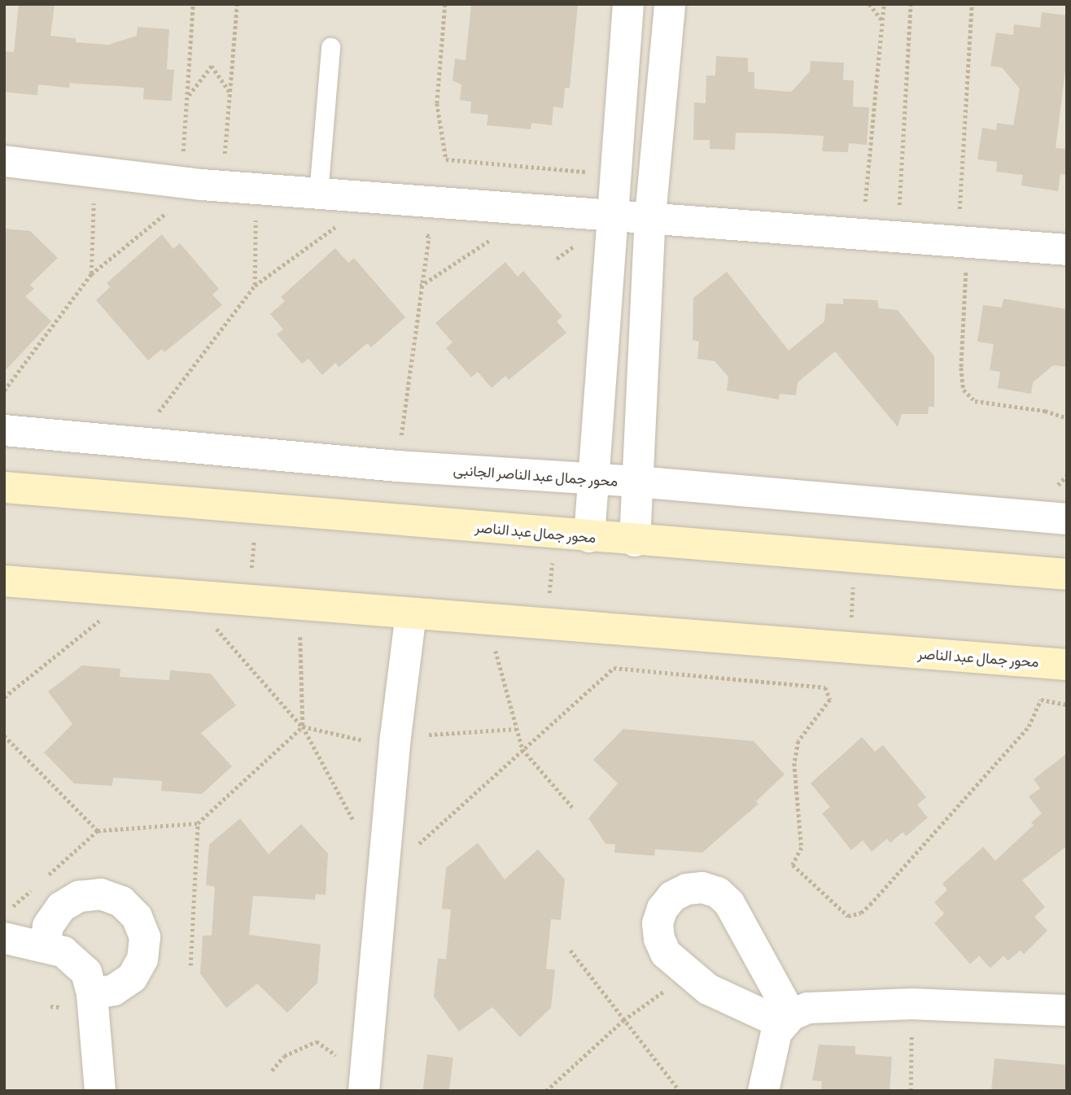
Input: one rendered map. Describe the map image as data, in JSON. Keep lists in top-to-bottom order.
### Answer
{
  "streets": {
    "main road": ["محور جمال عبد الناصر"],
    "street": ["محور جمال عبد الناصر الجانبى"]
  }
}
